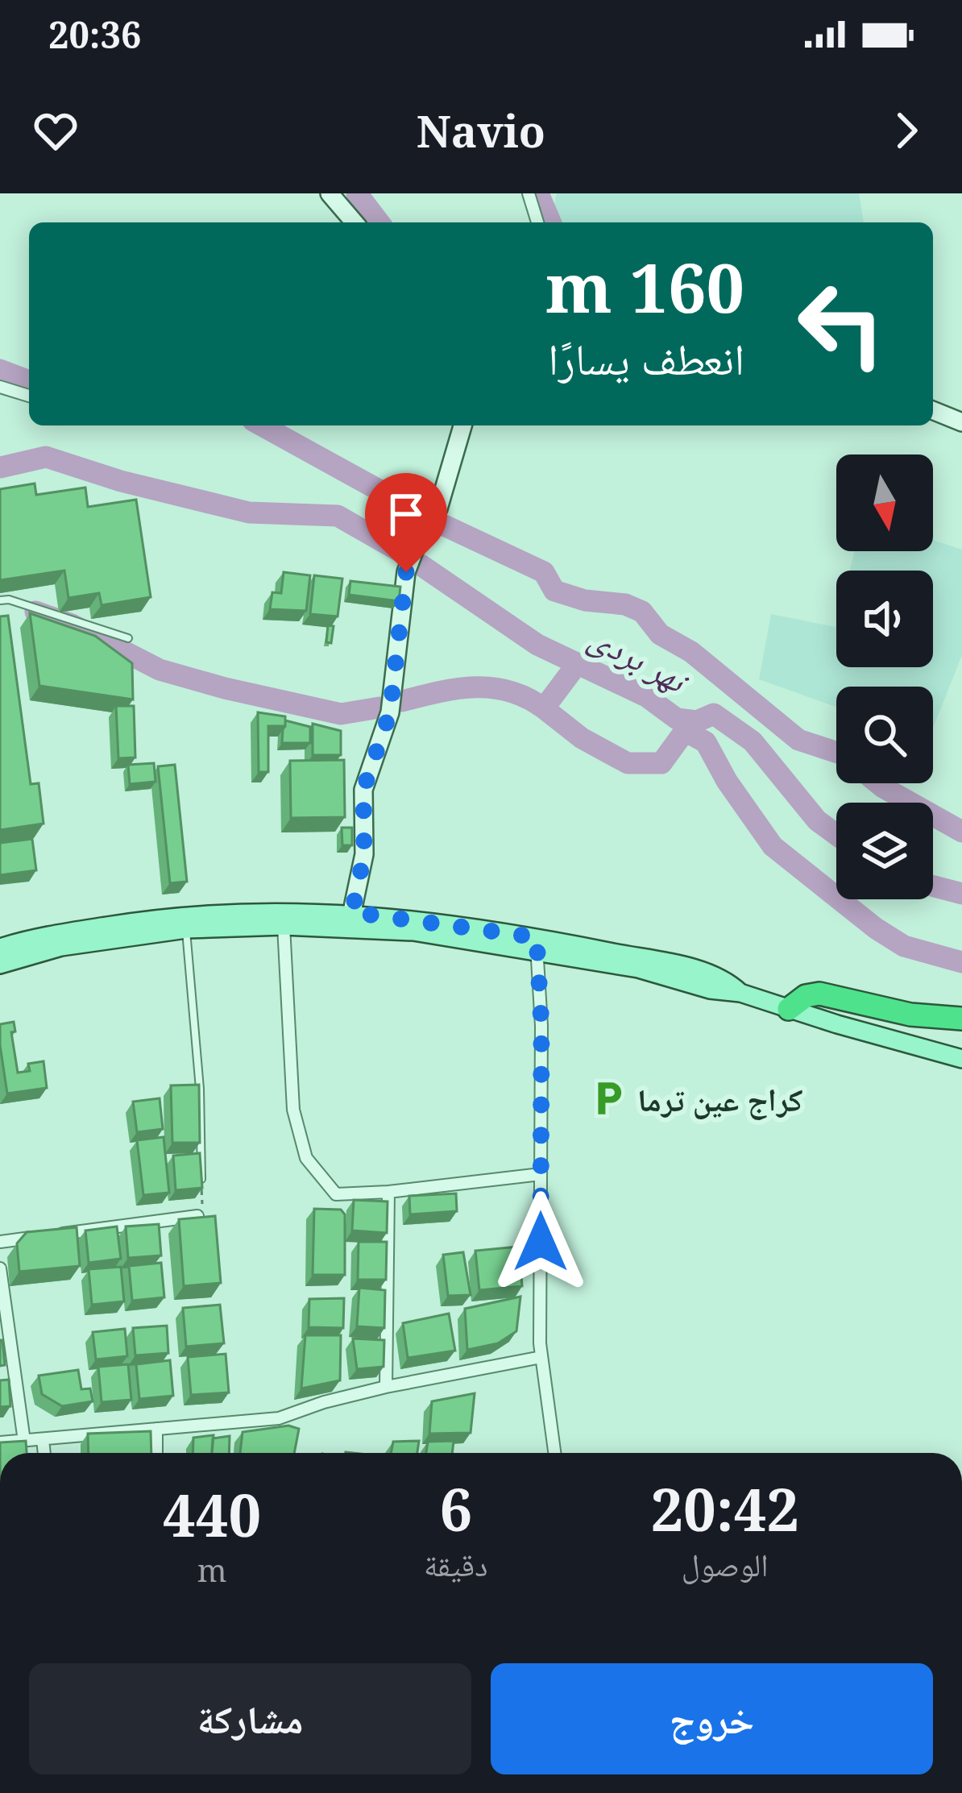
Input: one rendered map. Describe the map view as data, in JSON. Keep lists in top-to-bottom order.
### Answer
{
  "water": ["نهر بردى"],
  "places": {
    "parking": ["كراج عين ترما"]
  },
  "north": "bottom",
  "page": {
    "status": "20:36",
    "header": "Navio",
    "turn": ["160 m", "انعطف يسارًا"],
    "eta": [
      "20:42",
      "الوصول",
      "6",
      "دقيقة",
      "440",
      "m"
    ],
    "buttons": ["خروج", "مشاركة"]
  }
}
